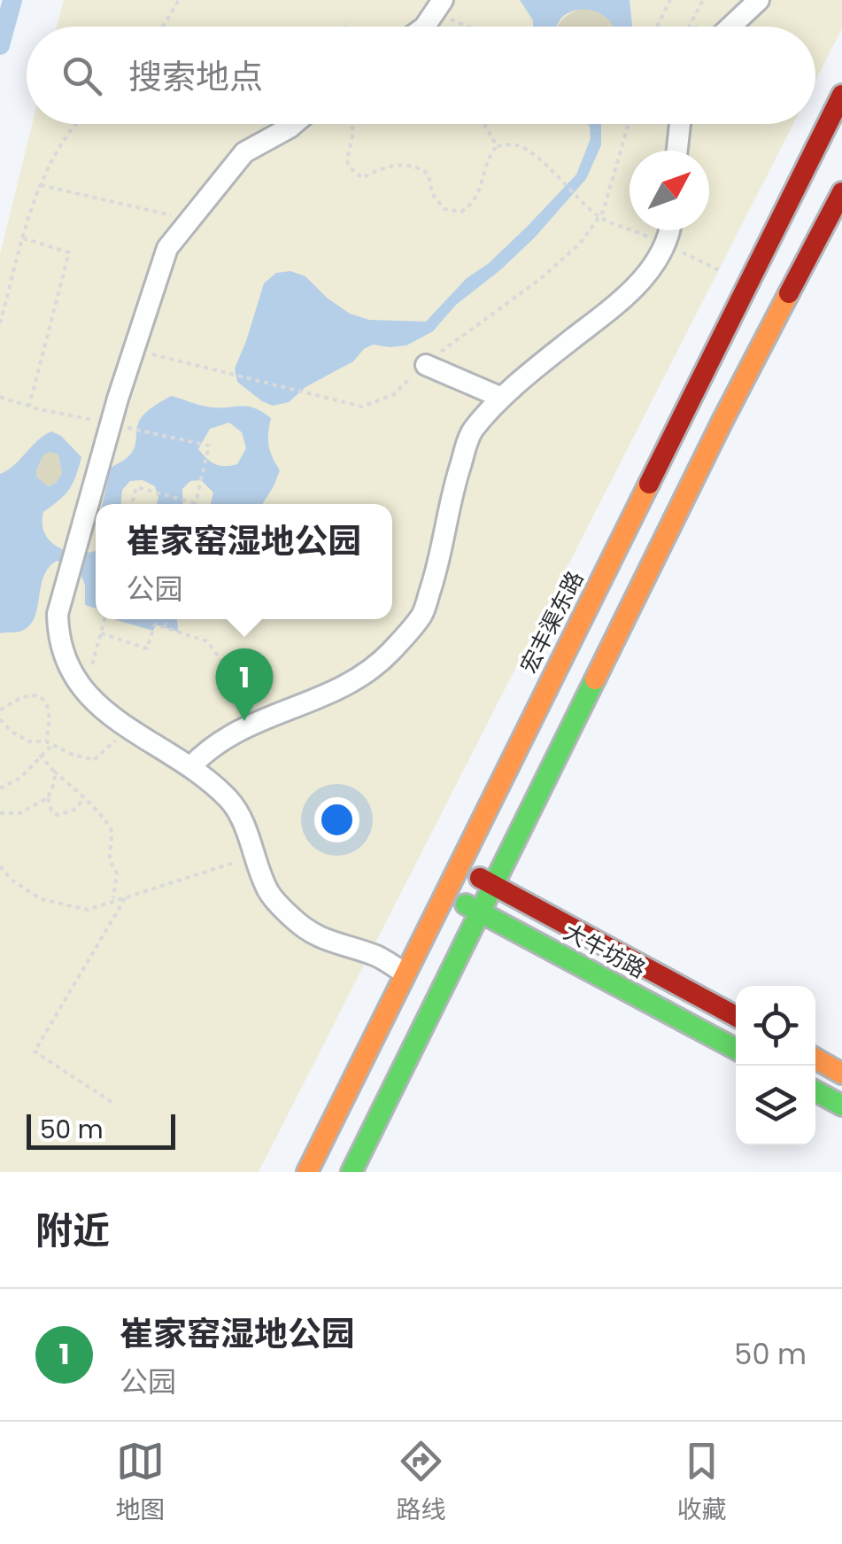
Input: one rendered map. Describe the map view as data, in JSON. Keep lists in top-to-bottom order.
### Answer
{
  "streets": {
    "main road": ["宏丰渠东路", "大牛坊路"]
  },
  "crossings": [
    ["宏丰渠东路", "大牛坊路"]
  ],
  "scale_bar": "50 m",
  "north": "top right",
  "page": {
    "search": "搜索地点",
    "popup": ["崔家窑湿地公园", "公园"],
    "pins": "1",
    "scale": "50 m",
    "heading": "附近",
    "list": [
      {
        "mark": "1",
        "name": "崔家窑湿地公园",
        "note": "公园",
        "value": "50 m"
      }
    ],
    "nav": ["地图", "路线", "收藏"]
  }
}
